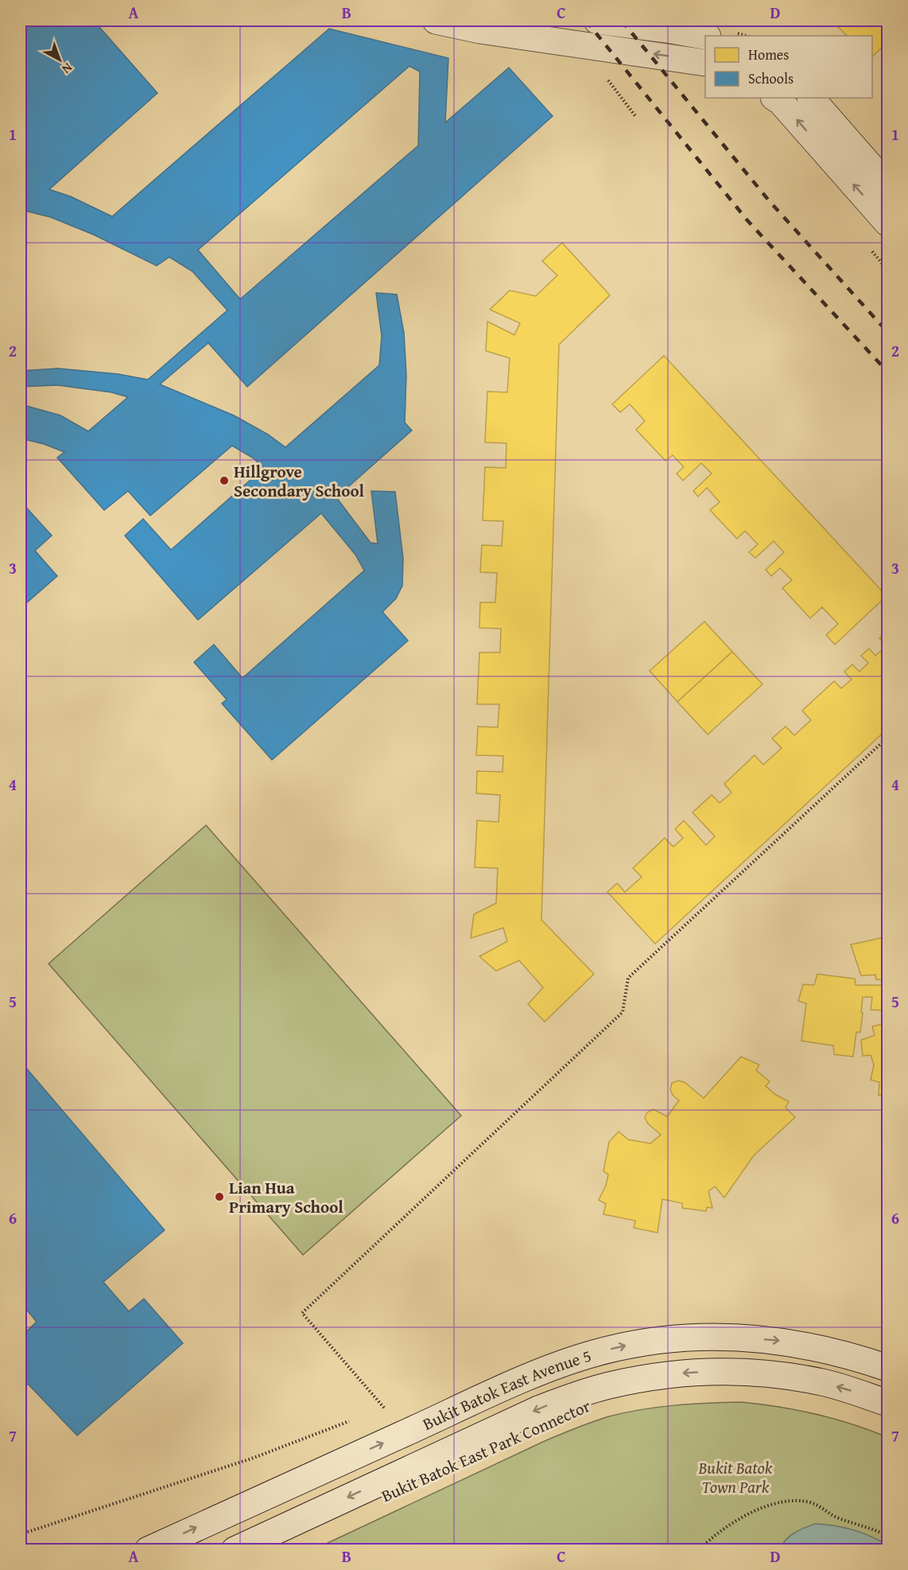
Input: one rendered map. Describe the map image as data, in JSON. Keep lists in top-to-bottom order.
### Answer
{
  "streets": {
    "street": ["Bukit Batok East Avenue 5"]
  },
  "parks": ["Bukit Batok Town Park"],
  "places": ["Hillgrove Secondary School", "Lian Hua Primary School"],
  "legend": ["Homes", "Schools"],
  "north": "bottom right",
  "grid": {
    "columns": [
      "A",
      "B",
      "C",
      "D"
    ],
    "rows": [
      "1",
      "2",
      "3",
      "4",
      "5",
      "6",
      "7"
    ]
  }
}
